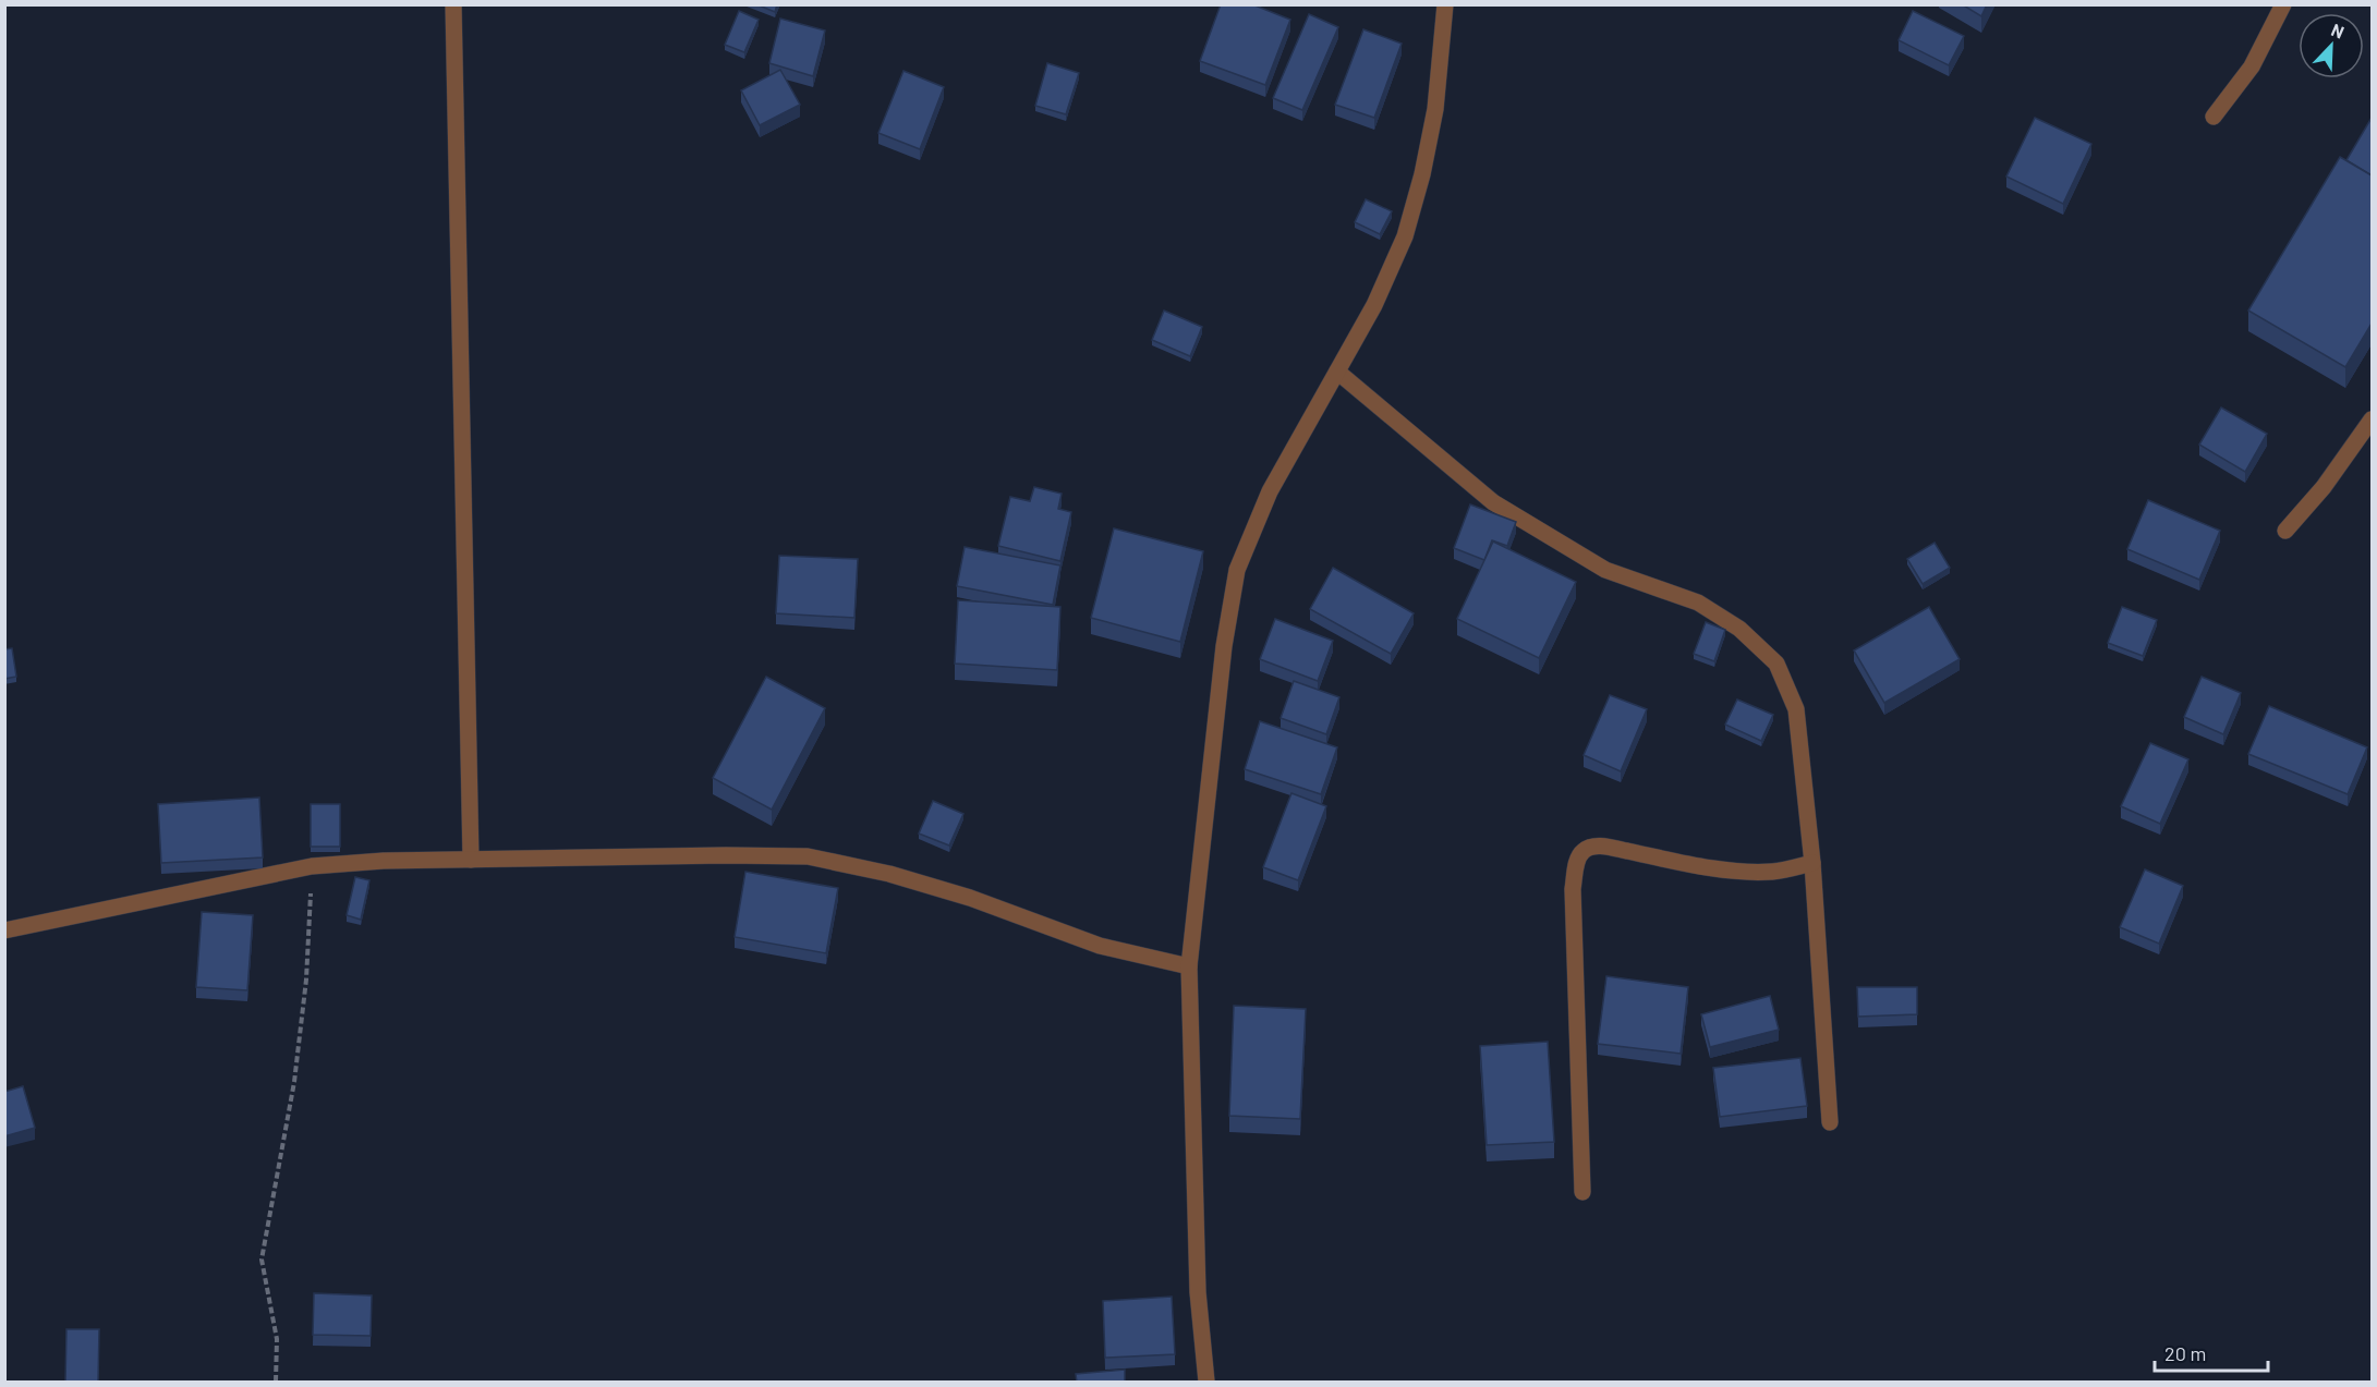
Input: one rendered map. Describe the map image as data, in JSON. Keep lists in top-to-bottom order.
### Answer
{
  "scale_bar": "20 m",
  "north": "top right"
}
